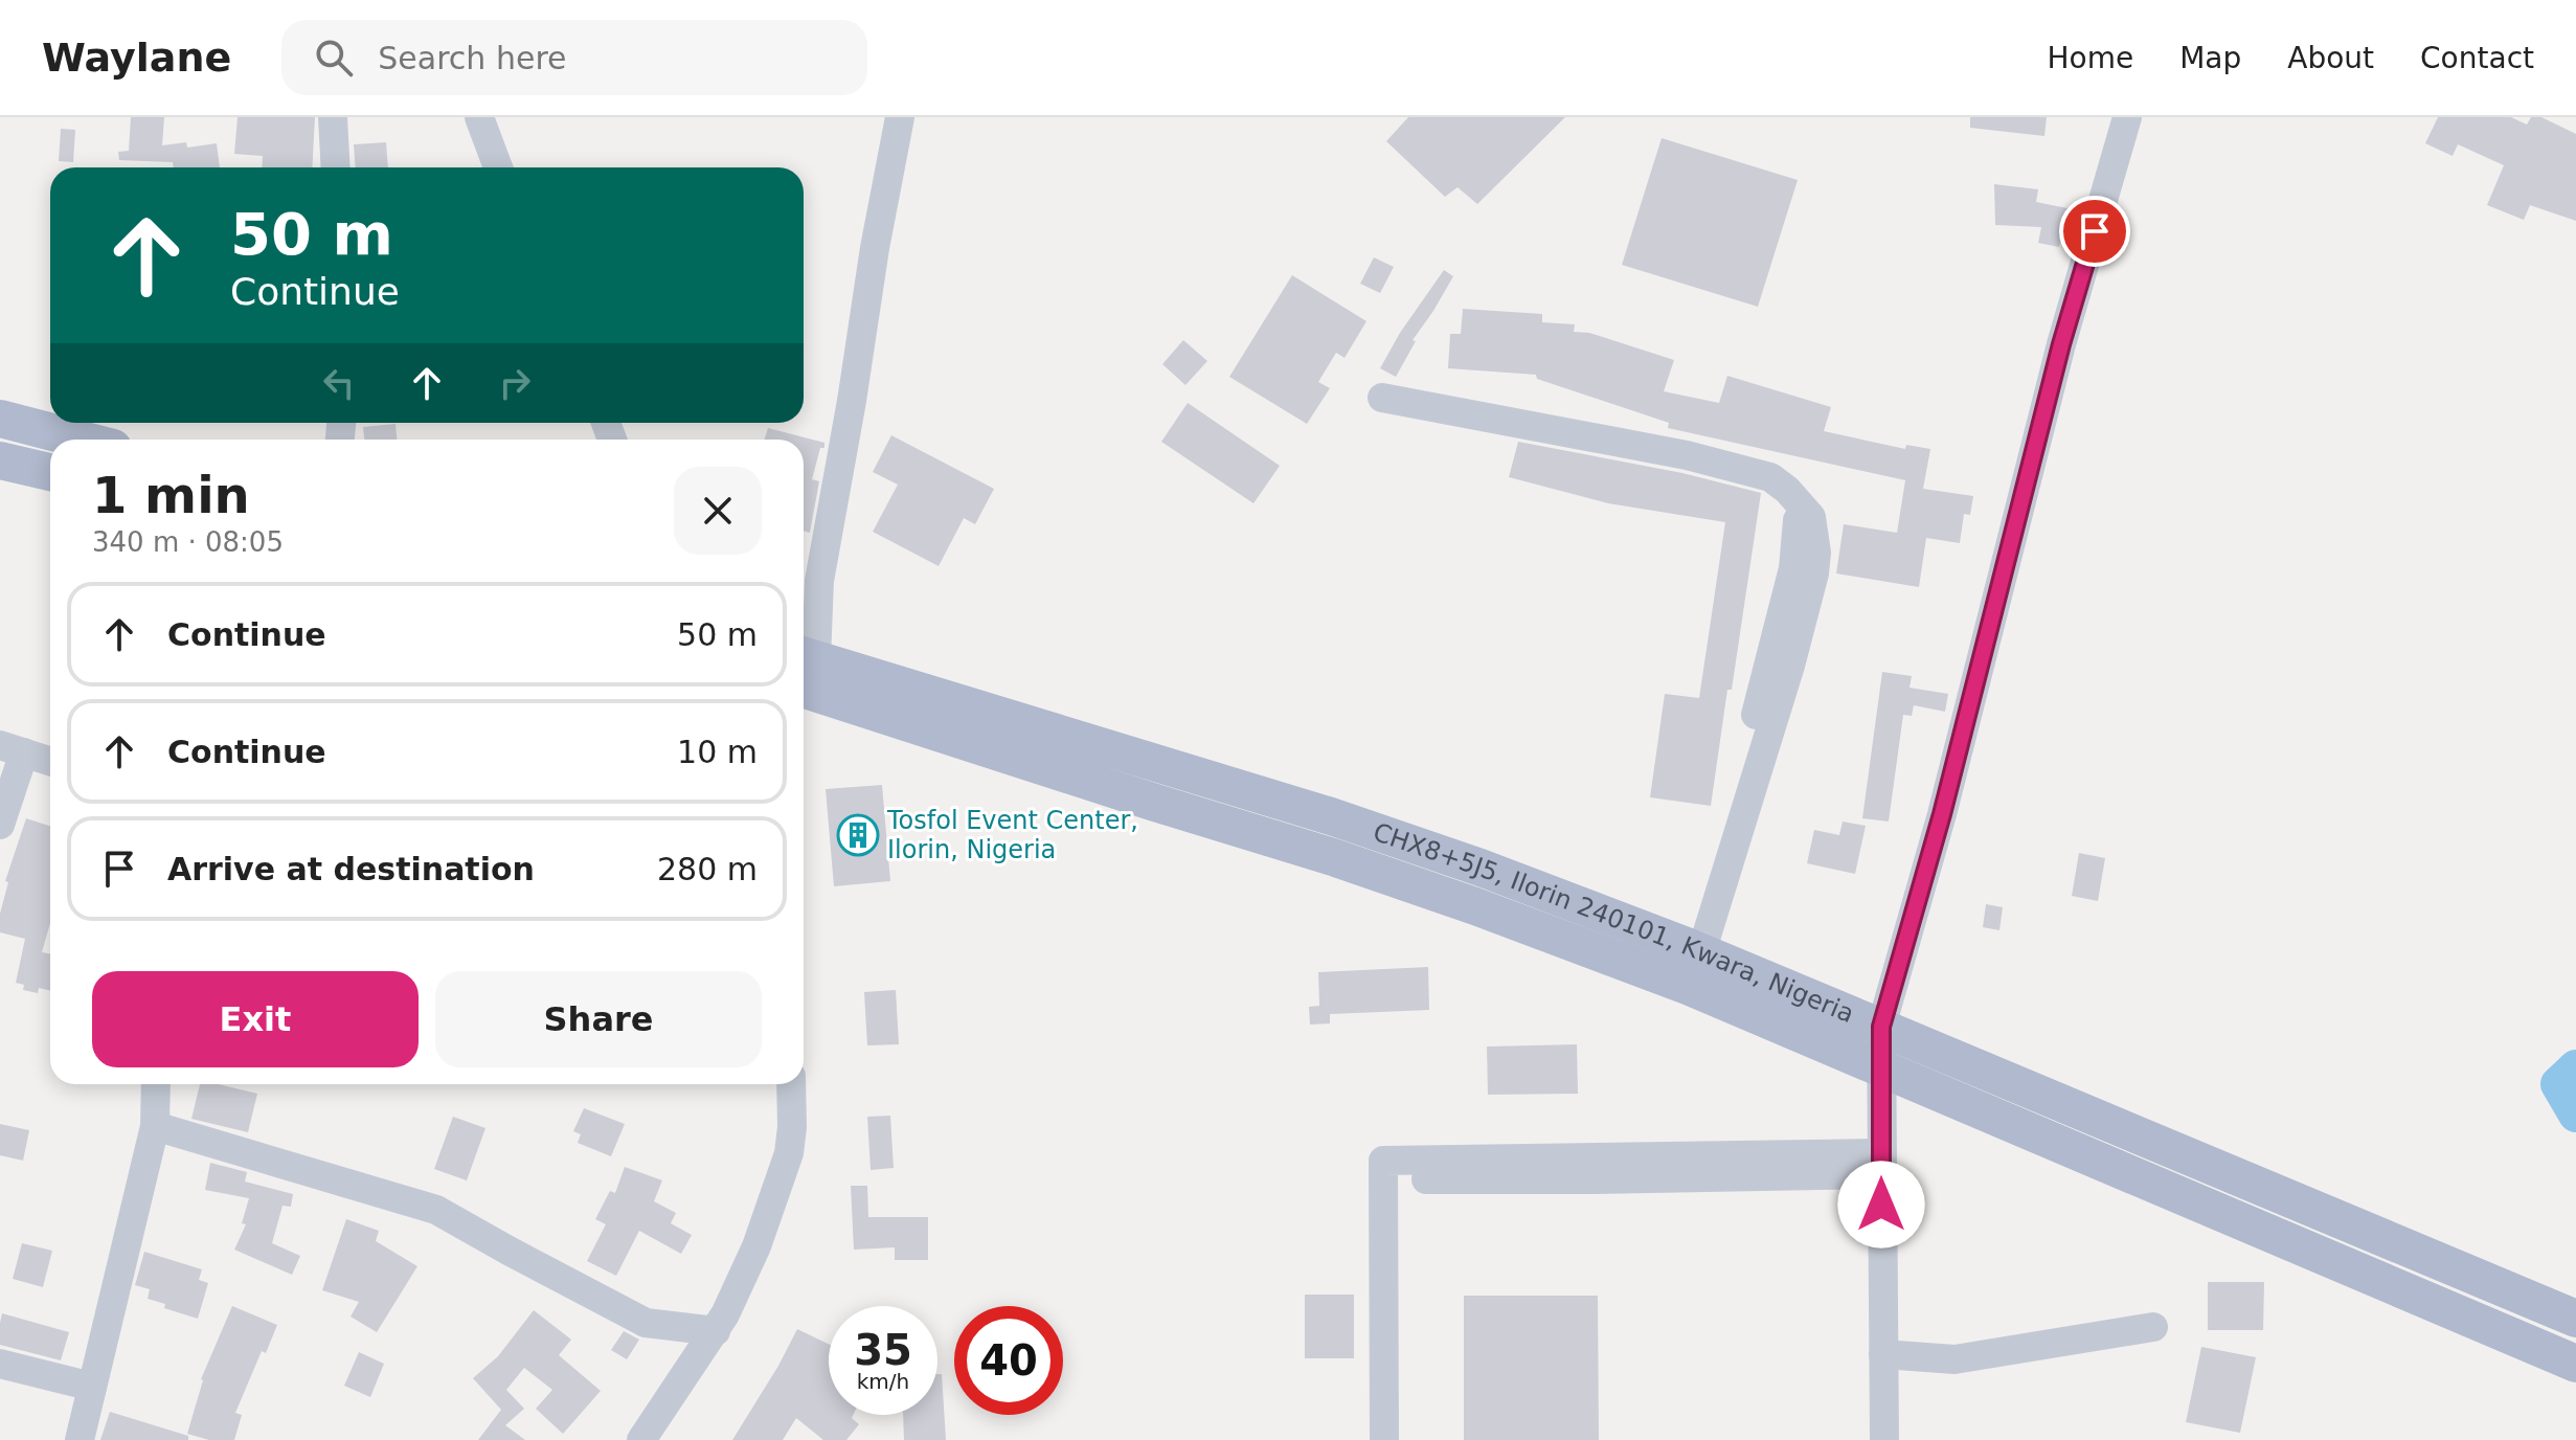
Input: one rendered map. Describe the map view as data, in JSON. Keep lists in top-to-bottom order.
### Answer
{
  "streets": {
    "main road": ["CHX8+5J5, Ilorin 240101, Kwara, Nigeria"]
  },
  "places": {
    "building": ["Tosfol Event Center, Ilorin, Nigeria"]
  },
  "page": {
    "header": "Waylane",
    "search": "Search here",
    "nav": [
      "Home",
      "Map",
      "About",
      "Contact"
    ],
    "turn": ["50 m", "Continue"],
    "heading": ["1 min", "340 m · 08:05"],
    "list": [
      {
        "name": "Continue",
        "value": "50 m"
      },
      {
        "name": "Continue",
        "value": "10 m"
      },
      {
        "name": "Arrive at destination",
        "value": "280 m"
      }
    ],
    "buttons": ["Exit", "Share"],
    "speed": "35 km/h",
    "limit": "40"
  }
}
